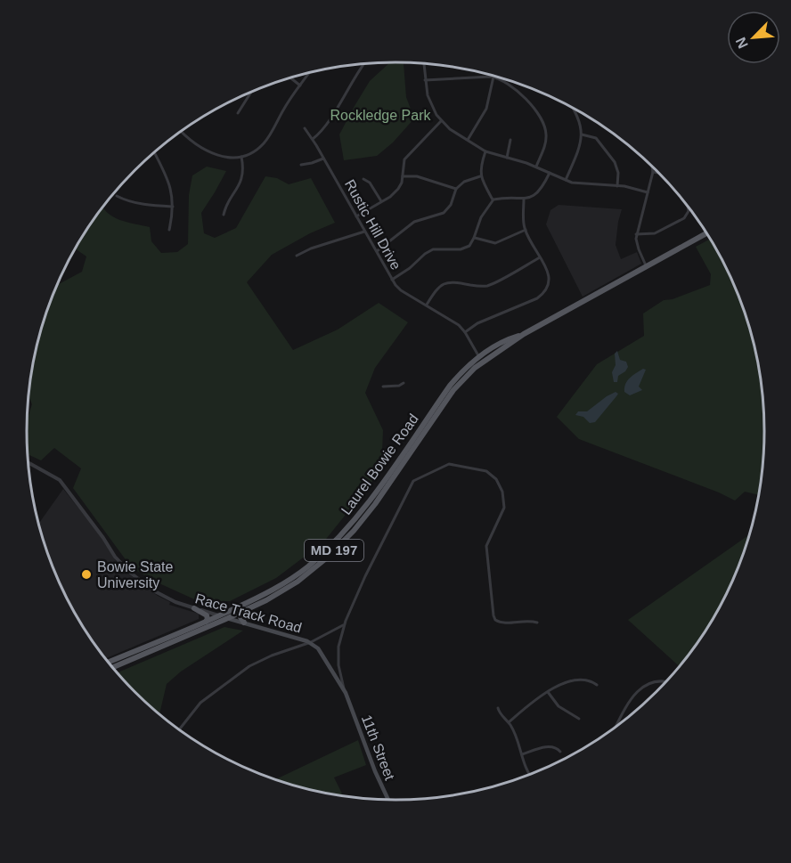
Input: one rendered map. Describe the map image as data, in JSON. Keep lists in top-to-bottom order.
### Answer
{
  "streets": {
    "main road": [
      "Laurel Bowie Road",
      "MD 197",
      "Race Track Road",
      "11th Street"
    ],
    "street": ["Rustic Hill Drive"]
  },
  "crossings": [
    ["Rustic Hill Drive", "Laurel Bowie Road"],
    ["Laurel Bowie Road", "Race Track Road"],
    ["Race Track Road", "11th Street"]
  ],
  "parks": ["Rockledge Park"],
  "places": ["Bowie State University"],
  "north": "bottom left"
}
